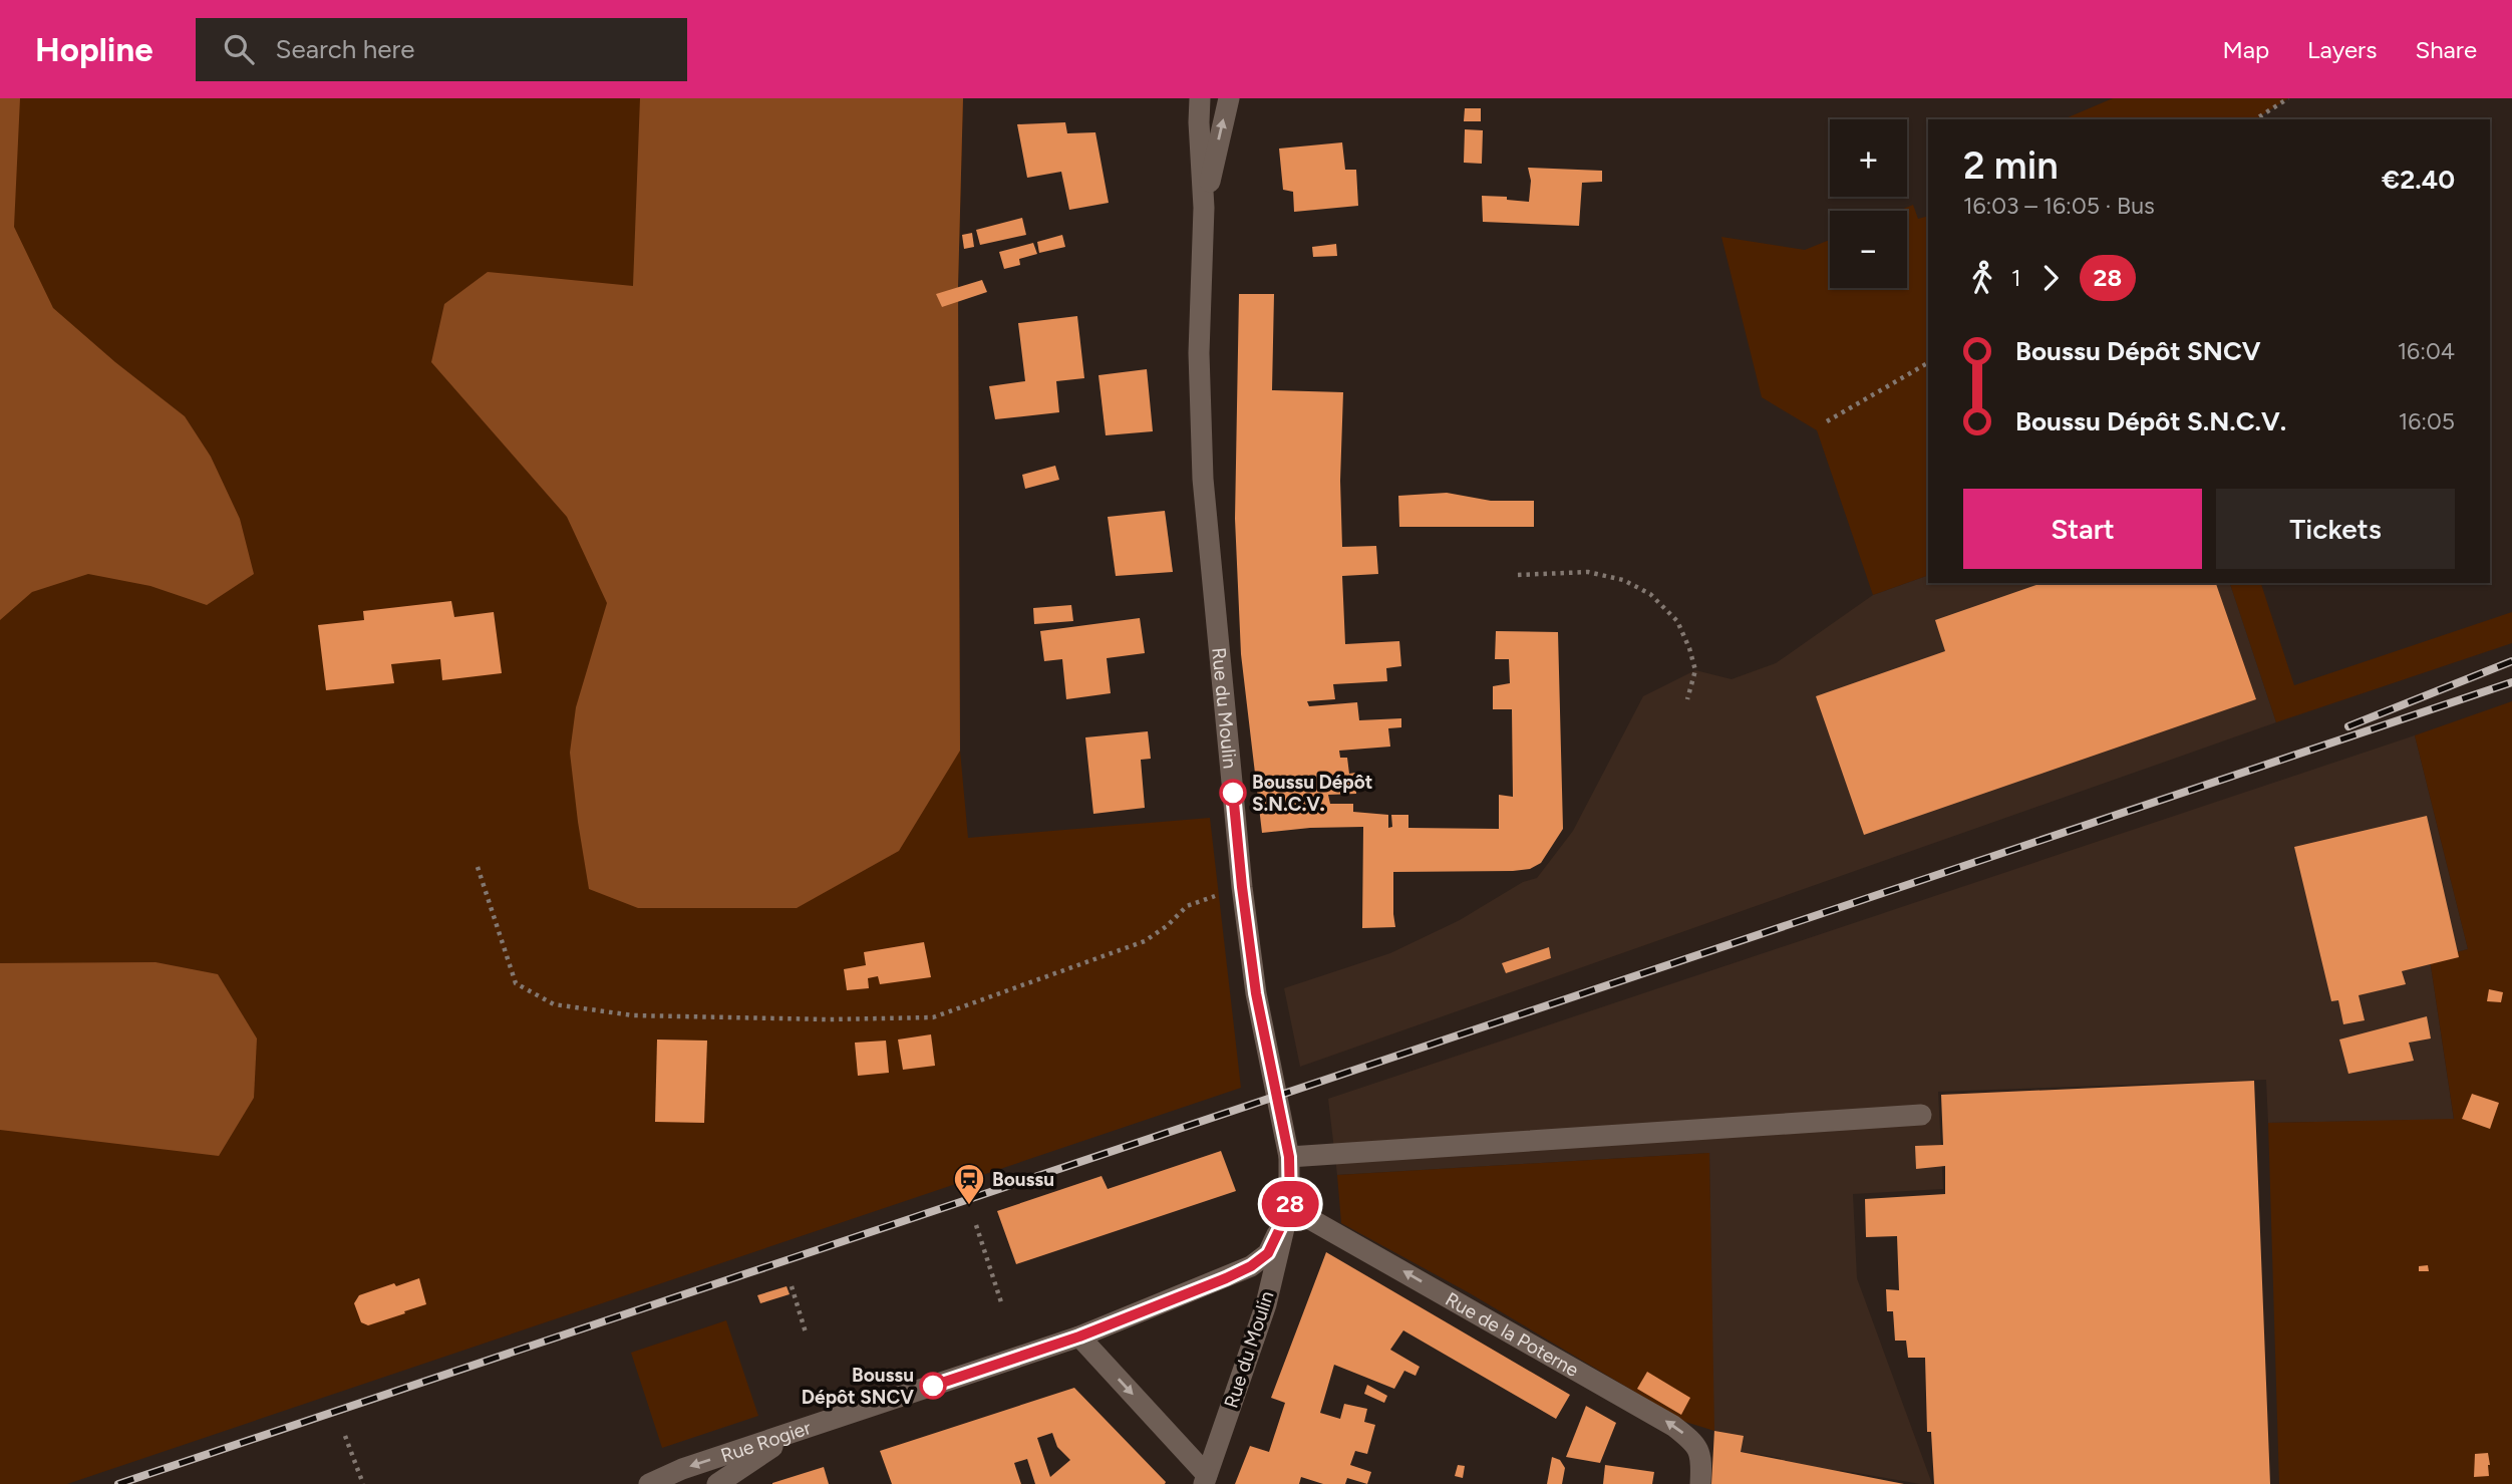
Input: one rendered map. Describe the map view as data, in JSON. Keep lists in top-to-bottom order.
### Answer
{
  "streets": {
    "street": ["Rue du Moulin", "Rue de la Poterne", "Rue Rogier"]
  },
  "crossings": [
    ["Rue du Moulin", "Rue de la Poterne"],
    ["Rue du Moulin", "Rue Rogier"],
    ["Rue de la Poterne", "Rue Rogier"]
  ],
  "one_way": ["Rue de la Poterne"],
  "places": {
    "other": ["Boussu Dépôt S.N.C.V.", "Boussu Dépôt SNCV"],
    "station": ["Boussu"]
  },
  "lines": ["bus line 28"],
  "page": {
    "header": "Hopline",
    "search": "Search here",
    "nav": ["Map", "Layers", "Share"],
    "on_map": "28",
    "map_buttons": ["+", "−"],
    "heading": ["2 min", "16:03 – 16:05 · Bus", "€2.40"],
    "legs": ["1", "28"],
    "list": [
      {
        "name": "Boussu Dépôt SNCV",
        "value": "16:04"
      },
      {
        "name": "Boussu Dépôt S.N.C.V.",
        "value": "16:05"
      }
    ],
    "buttons": ["Start", "Tickets"]
  }
}
